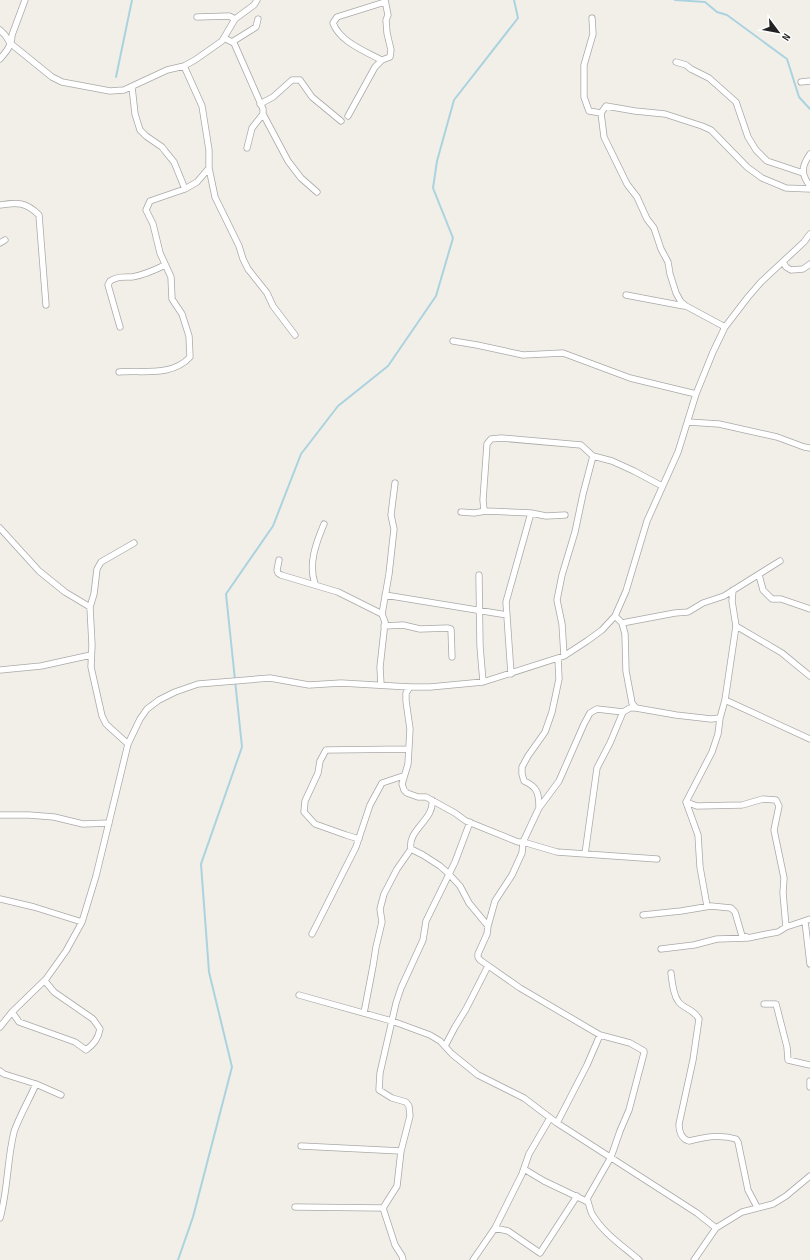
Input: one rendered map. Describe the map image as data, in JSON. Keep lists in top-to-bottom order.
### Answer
{
  "north": "bottom right"
}
